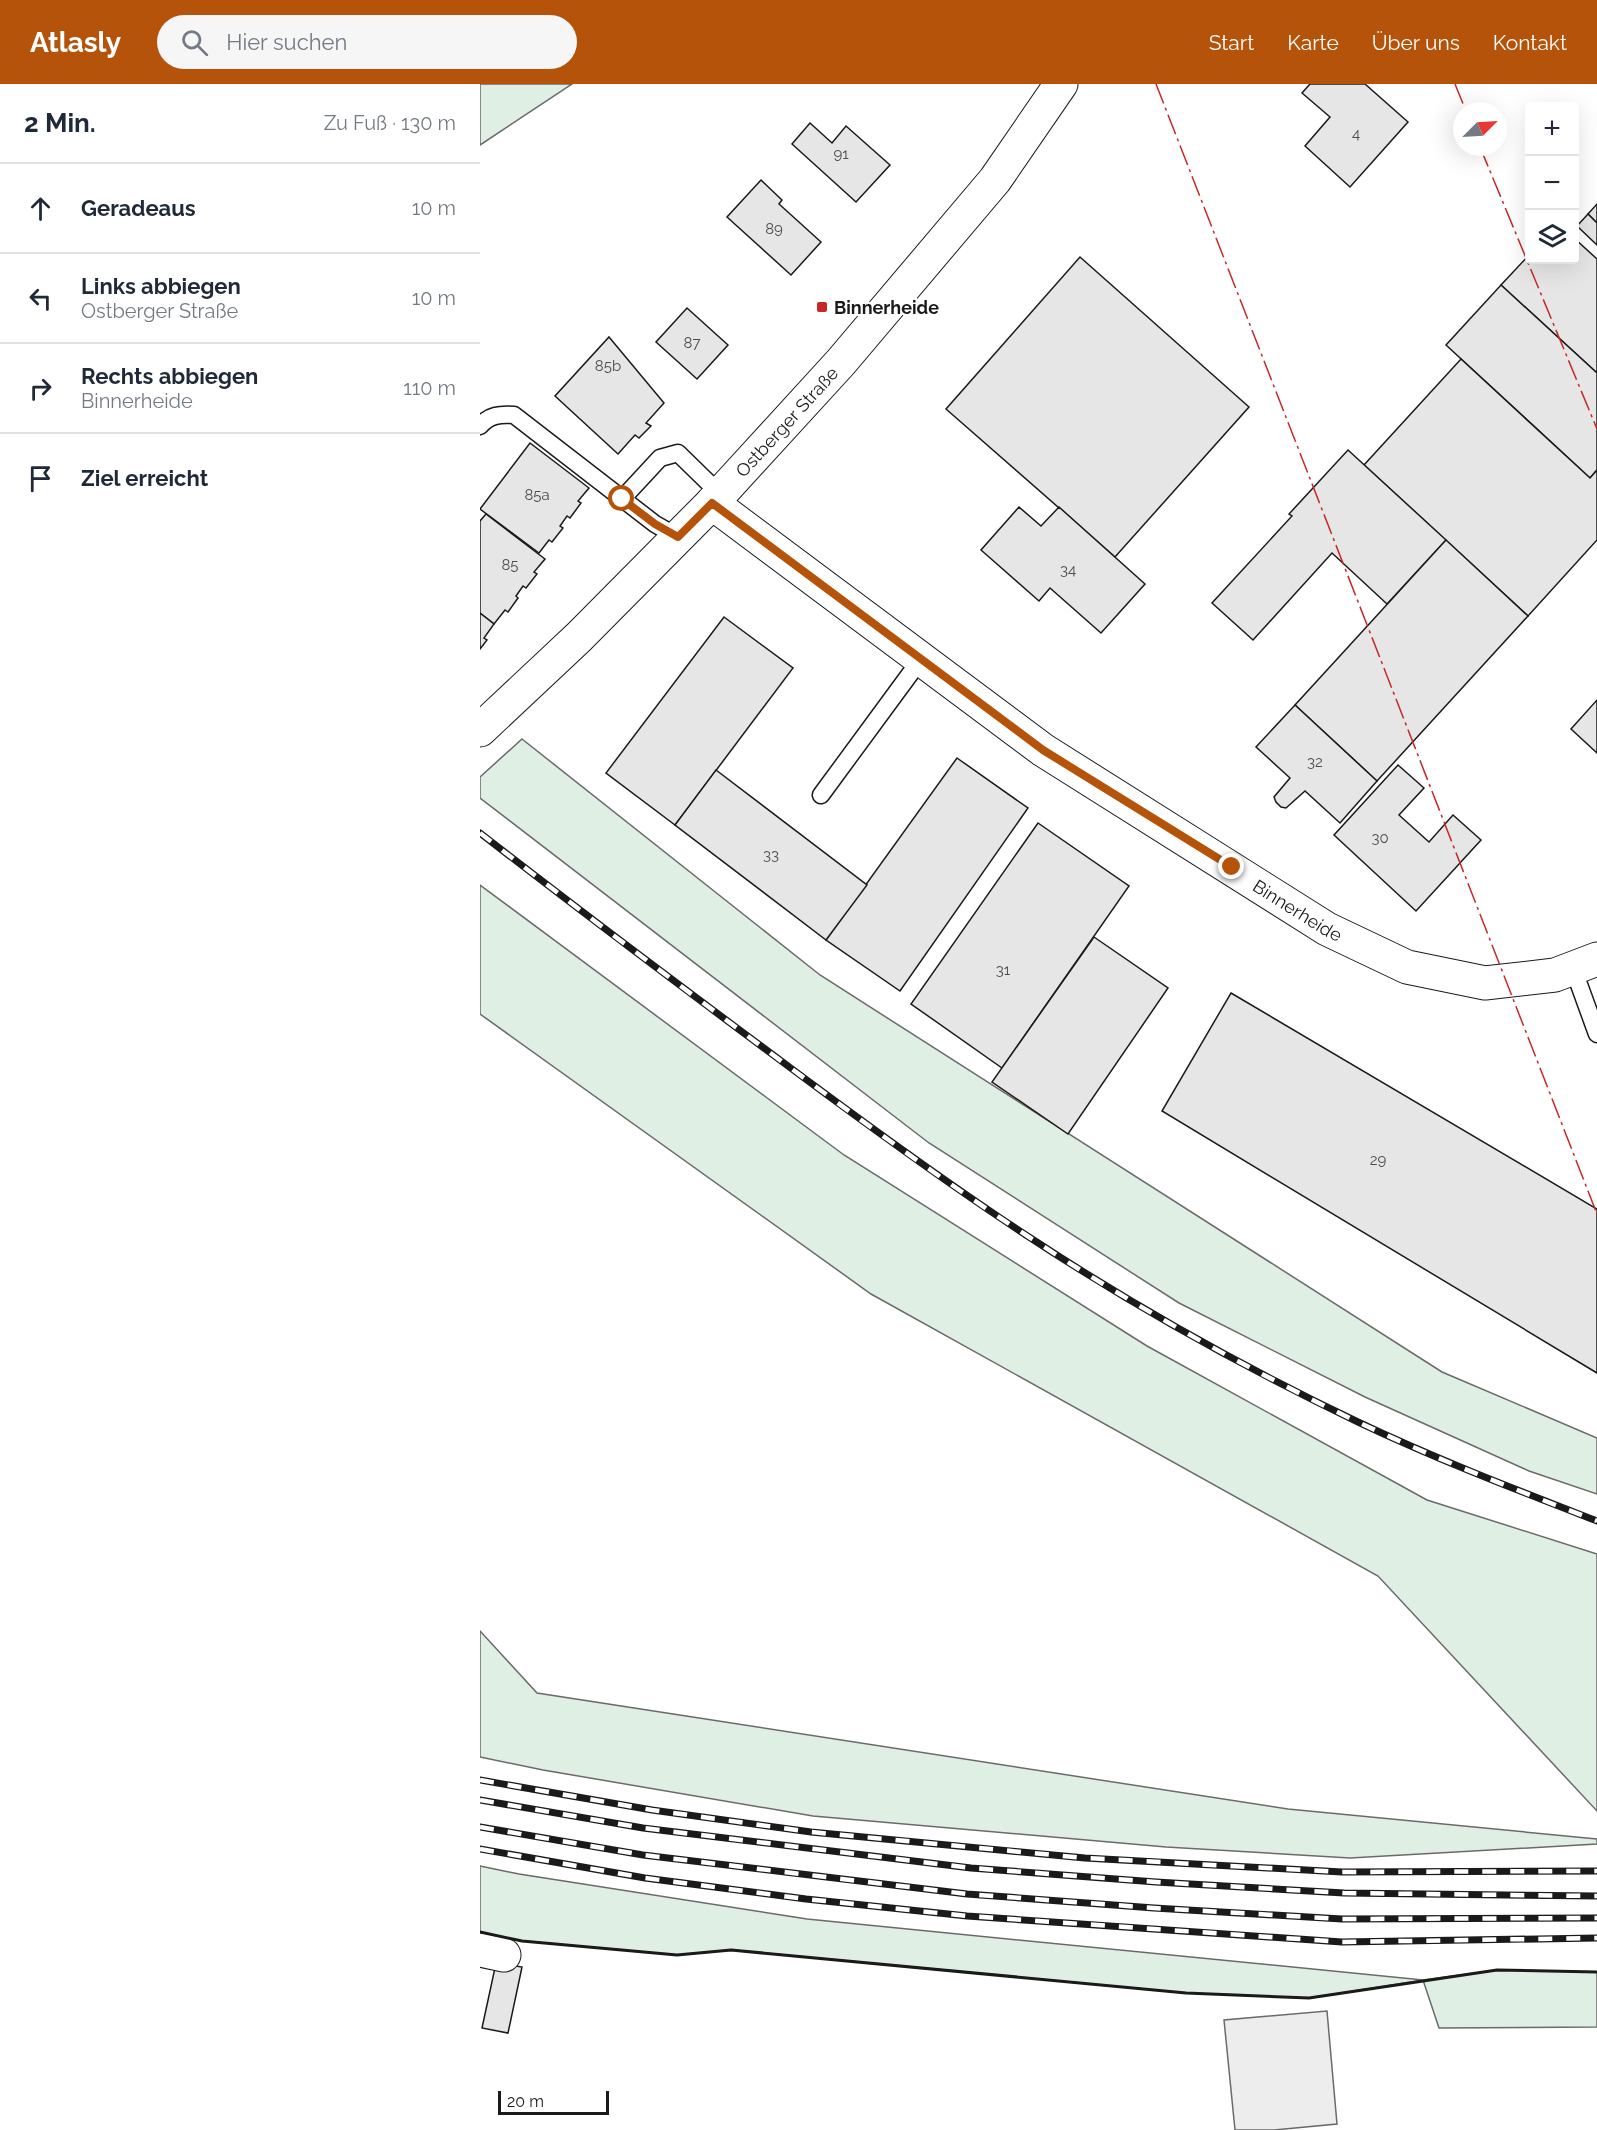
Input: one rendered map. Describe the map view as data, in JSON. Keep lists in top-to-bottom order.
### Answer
{
  "streets": {
    "street": ["Ostberger Straße", "Binnerheide"]
  },
  "crossings": [
    ["Ostberger Straße", "Binnerheide"]
  ],
  "places": {
    "transit": ["Binnerheide"]
  },
  "house_numbers": [
    "4",
    "91",
    "89",
    "87",
    "85b",
    "85a",
    "85",
    "34",
    "32",
    "30",
    "33",
    "31",
    "29"
  ],
  "scale_bar": "20 m",
  "north": "top right",
  "page": {
    "header": "Atlasly",
    "search": "Hier suchen",
    "nav": [
      "Start",
      "Karte",
      "Über uns",
      "Kontakt"
    ],
    "heading": ["2 Min.", "Zu Fuß · 130 m"],
    "map_buttons": ["+", "−"],
    "list": [
      ["Geradeaus", "10 m"],
      ["Links abbiegen", "Ostberger Straße", "10 m"],
      ["Rechts abbiegen", "Binnerheide", "110 m"],
      "Ziel erreicht"
    ],
    "scale": "20 m"
  }
}
